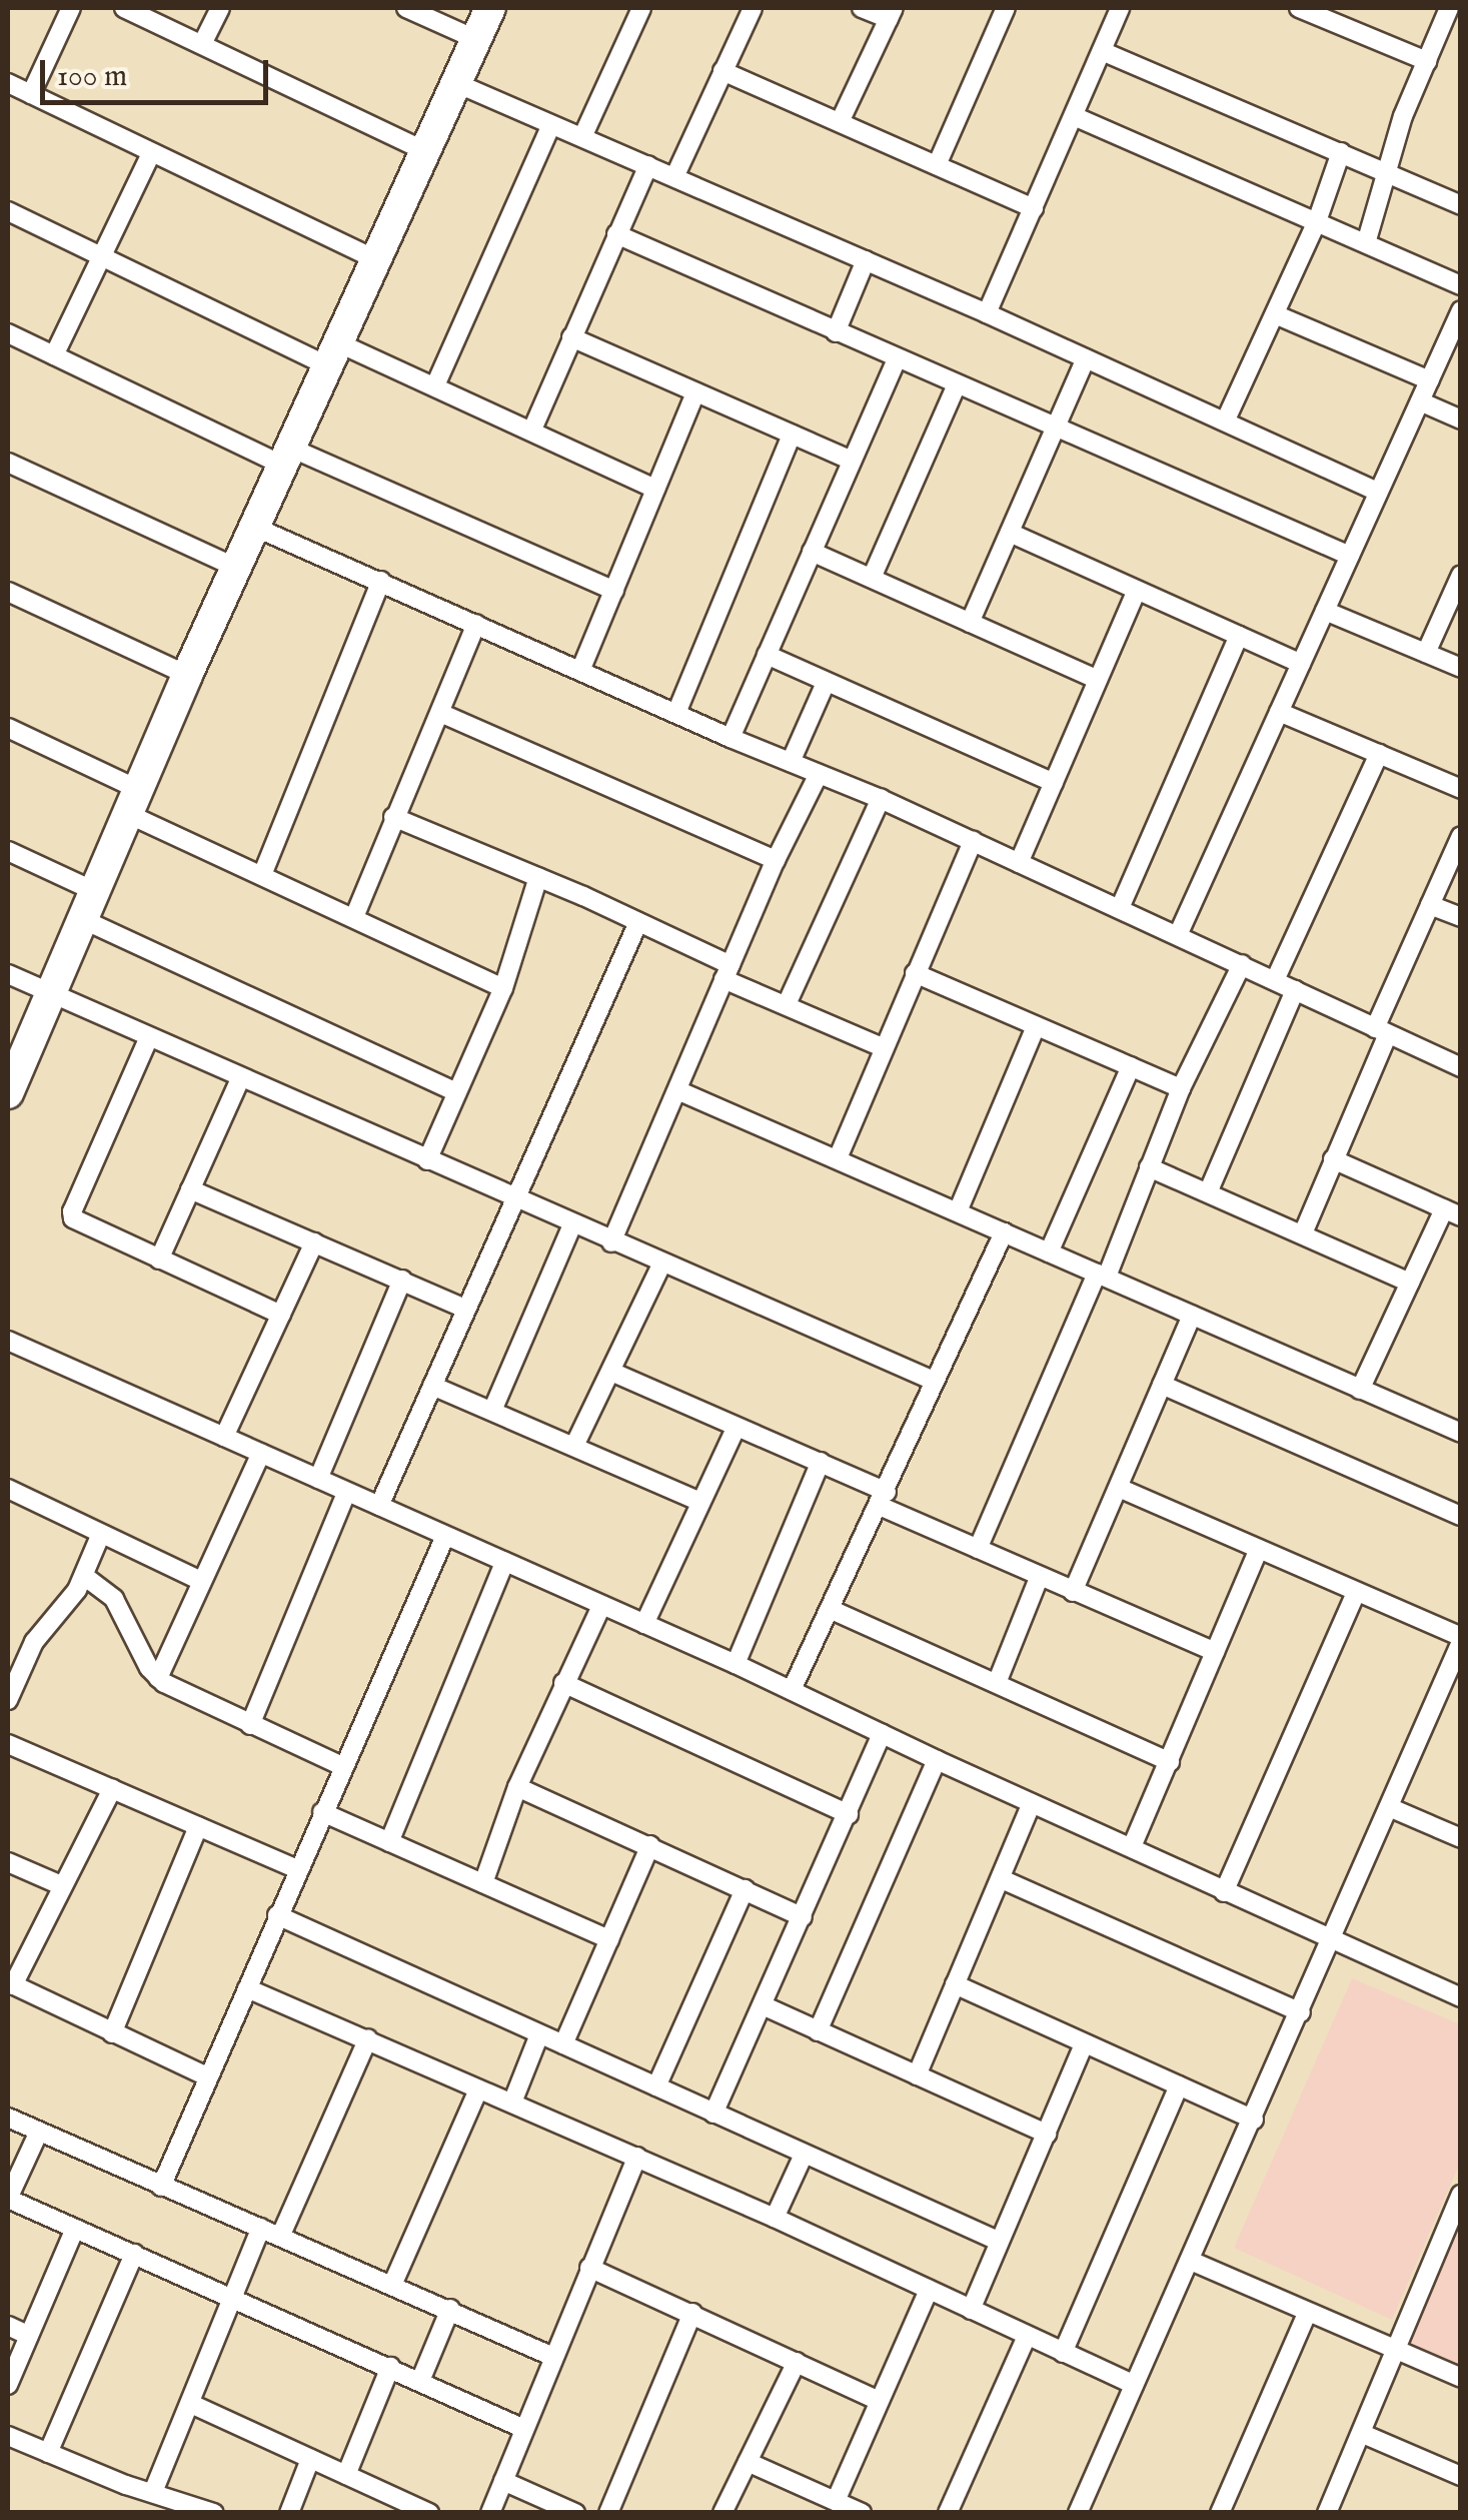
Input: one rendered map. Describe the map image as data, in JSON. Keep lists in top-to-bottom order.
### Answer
{
  "scale_bar": "100 m"
}
